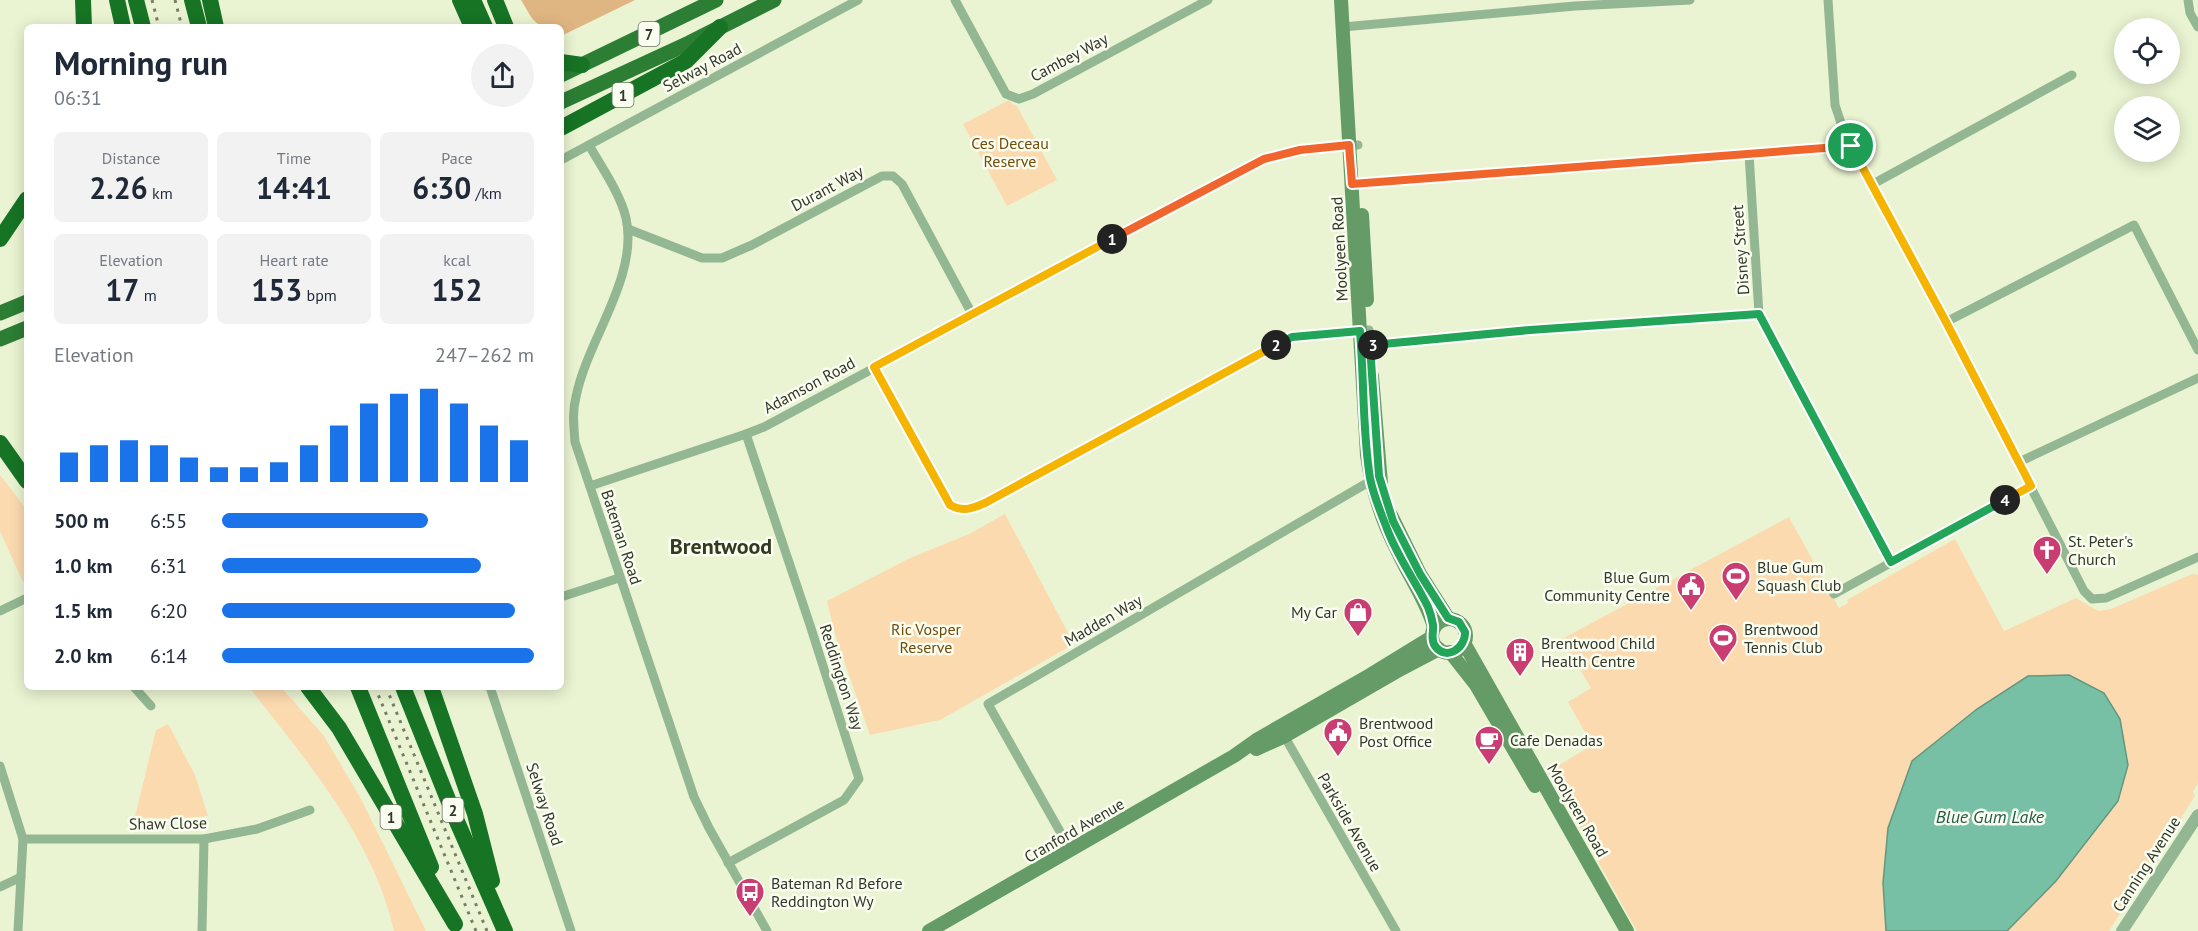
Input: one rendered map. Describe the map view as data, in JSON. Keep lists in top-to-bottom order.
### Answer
{
  "streets": {
    "highway": ["7", "1", "2"],
    "main road": ["Moolyeen Road", "Cranford Avenue"],
    "street": [
      "Cambey Way",
      "Selway Road",
      "Durant Way",
      "Disney Street",
      "Adamson Road",
      "Bateman Road",
      "Madden Way",
      "Reddington Way",
      "Parkside Avenue",
      "Shaw Close",
      "Canning Avenue"
    ]
  },
  "crossings": [
    ["7", "1"],
    ["Selway Road", "Bateman Road"],
    ["Durant Way", "Adamson Road"],
    ["Durant Way", "Bateman Road"],
    ["Moolyeen Road", "Adamson Road"],
    ["Moolyeen Road", "Madden Way"],
    ["Moolyeen Road", "Cranford Avenue"],
    ["Adamson Road", "Bateman Road"],
    ["Adamson Road", "Reddington Way"],
    ["Bateman Road", "Reddington Way"],
    ["Madden Way", "Cranford Avenue"],
    ["Parkside Avenue", "Cranford Avenue"]
  ],
  "districts": ["Brentwood"],
  "water": ["Blue Gum Lake"],
  "parks": ["Ces Deceau Reserve", "Ric Vosper Reserve"],
  "places": {
    "church": ["St. Peter's Church"],
    "sports": ["Blue Gum Squash Club", "Brentwood Tennis Club"],
    "public building": ["Blue Gum Community Centre", "Brentwood Post Office"],
    "shop": ["My Car"],
    "building": ["Brentwood Child Health Centre"],
    "cafe": ["Cafe Denadas"],
    "bus stop": ["Bateman Rd Before Reddington Wy"]
  },
  "page": {
    "heading": ["Morning run", "06:31"],
    "stats": [
      ["Distance", "2.26 km"],
      ["Time", "14:41"],
      ["Pace", "6:30 /km"],
      ["Elevation", "17 m"],
      ["Heart rate", "153 bpm"],
      ["kcal", "152"]
    ],
    "pins": [
      "1",
      "2",
      "3",
      "4"
    ],
    "chart": ["Elevation", "247–262 m"],
    "list": [
      {
        "name": "500 m",
        "note": "6:55"
      },
      {
        "name": "1.0 km",
        "note": "6:31"
      },
      {
        "name": "1.5 km",
        "note": "6:20"
      },
      {
        "name": "2.0 km",
        "note": "6:14"
      }
    ]
  }
}
